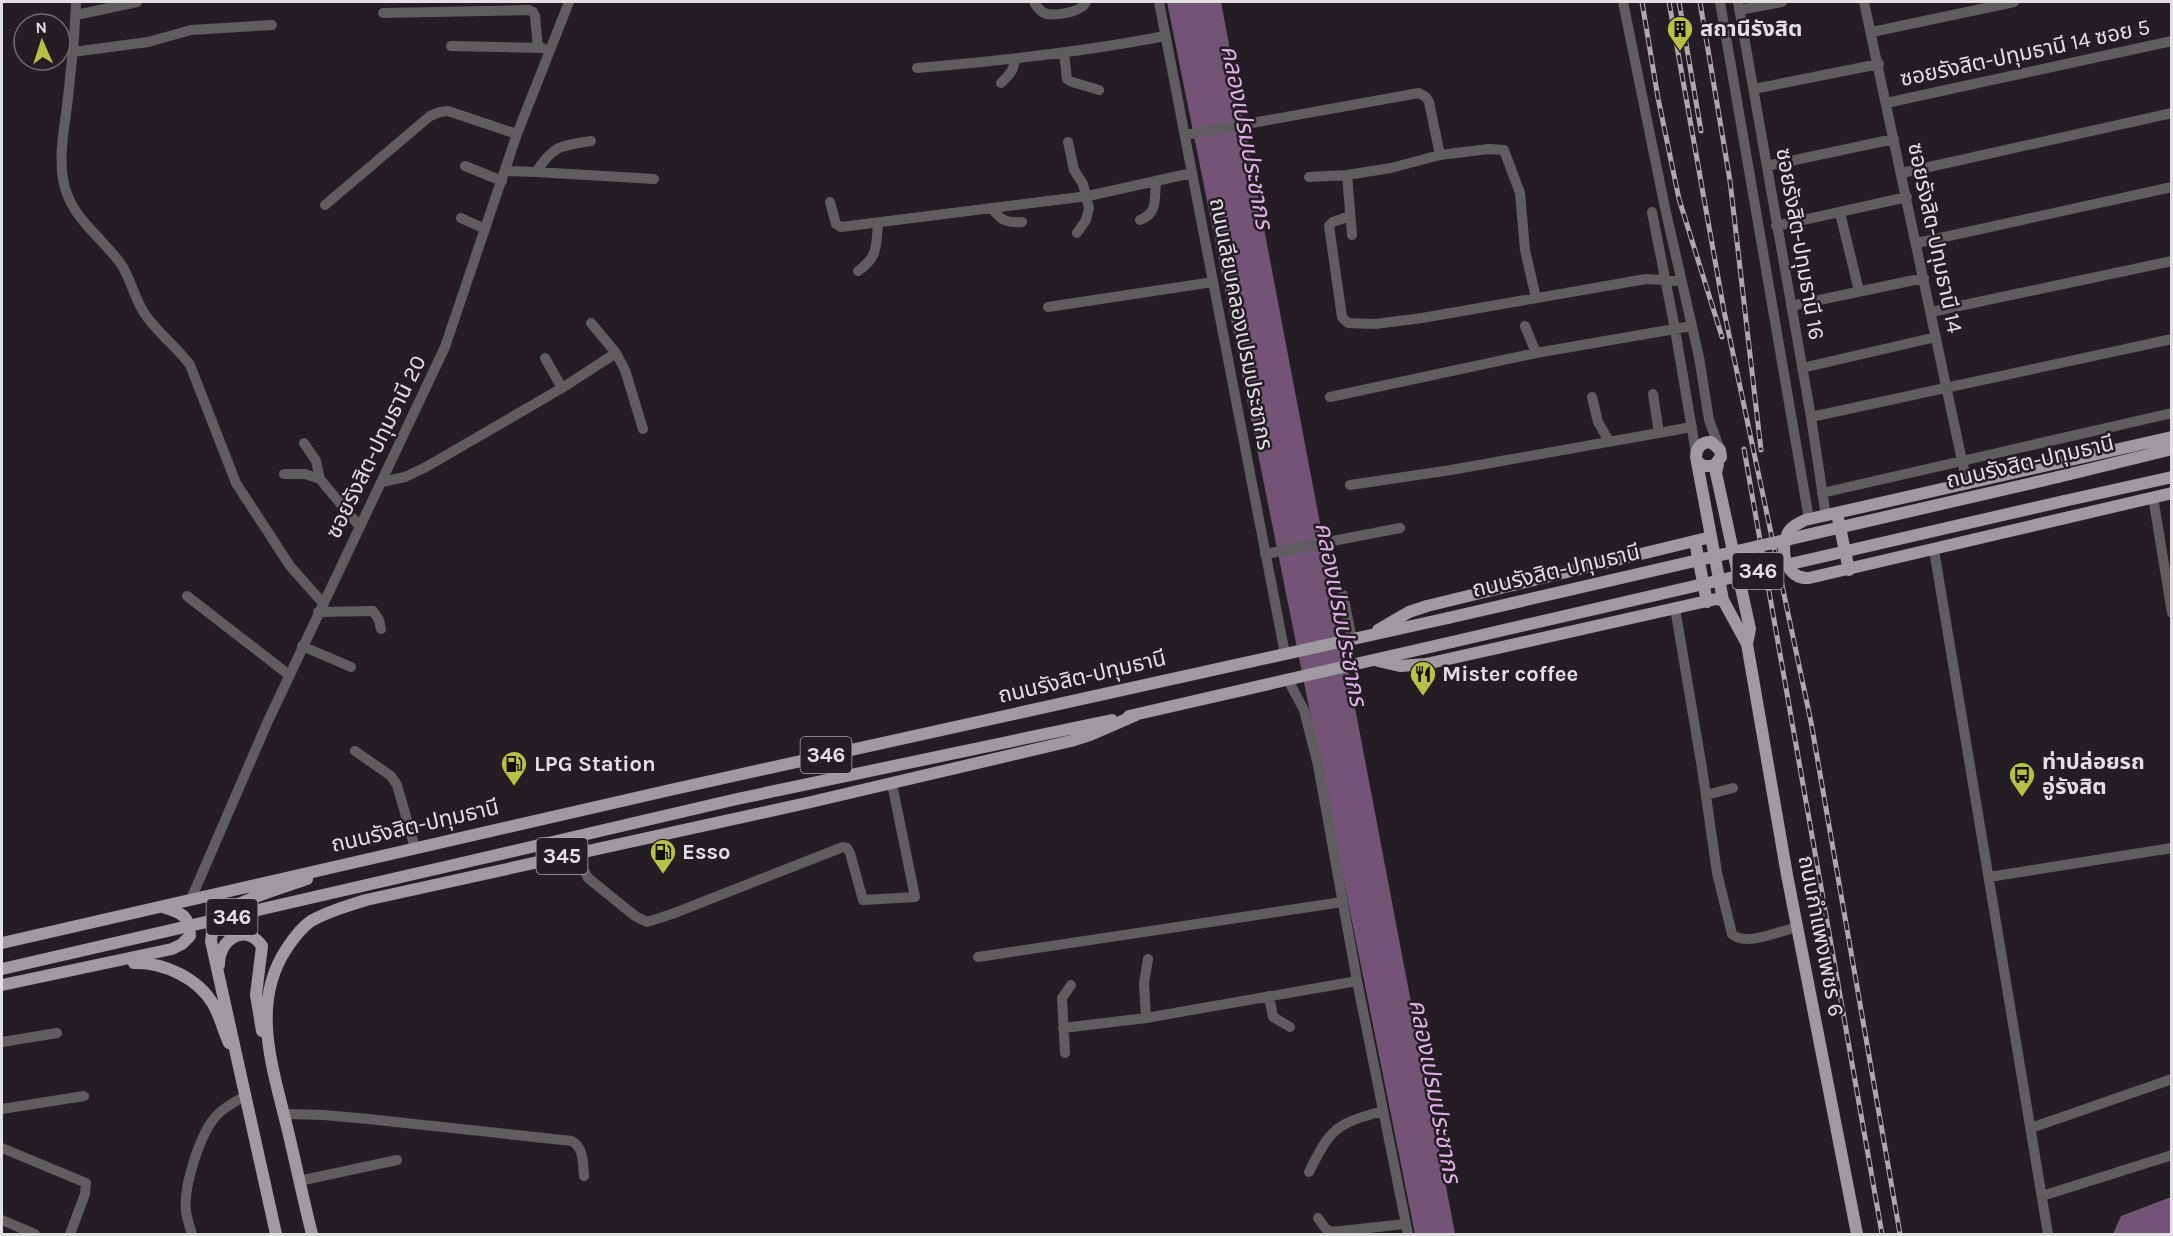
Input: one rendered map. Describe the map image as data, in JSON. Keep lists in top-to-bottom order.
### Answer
{
  "streets": {
    "main road": [
      "ถนนรังสิต-ปทุมธานี",
      "346",
      "345",
      "ถนนกำแพงเพชร 6"
    ],
    "street": [
      "ซอยรังสิต-ปทุมธานี 14 ซอย 5",
      "ซอยรังสิต-ปทุมธานี 14",
      "ซอยรังสิต-ปทุมธานี 16",
      "ถนนเลียบคลองเปรมประชากร",
      "ซอยรังสิต-ปทุมธานี 20"
    ]
  },
  "crossings": [
    ["ซอยรังสิต-ปทุมธานี 14 ซอย 5", "ซอยรังสิต-ปทุมธานี 14"],
    ["ถนนเลียบคลองเปรมประชากร", "ถนนรังสิต-ปทุมธานี"],
    ["ซอยรังสิต-ปทุมธานี 20", "ถนนรังสิต-ปทุมธานี"],
    ["ถนนรังสิต-ปทุมธานี", "345"]
  ],
  "water": ["คลองเปรมประชากร"],
  "places": {
    "building": ["สถานีรังสิต"],
    "restaurant": ["Mister coffee"],
    "fuel station": ["LPG Station", "Esso"],
    "bus stop": ["ท่าปล่อยรถ อู่รังสิต"]
  },
  "north": "top"
}
